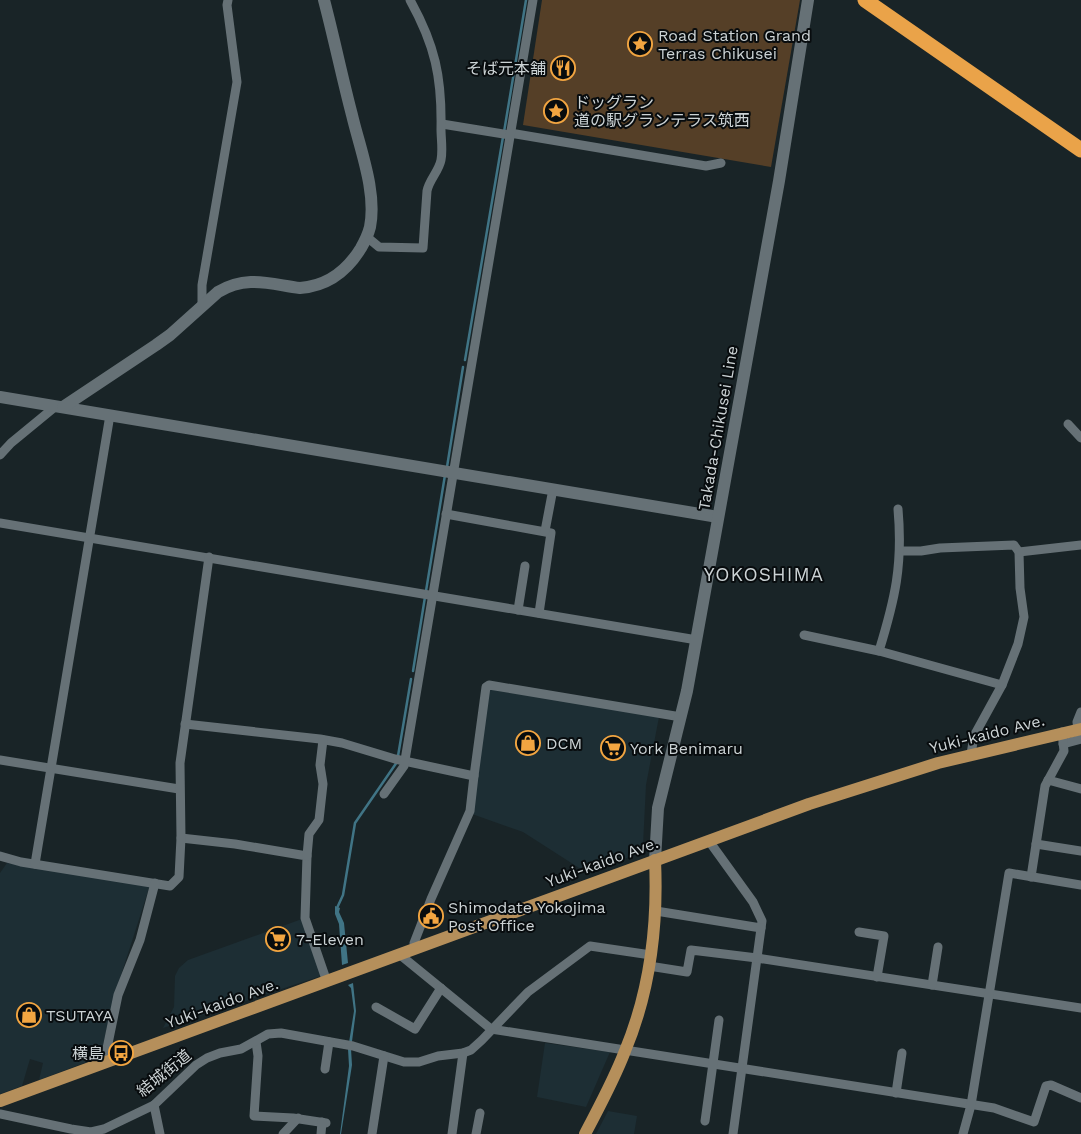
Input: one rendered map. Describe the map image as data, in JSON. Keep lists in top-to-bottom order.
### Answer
{
  "streets": {
    "main road": ["Yuki-kaido Ave."],
    "street": ["Takada-Chikusei Line", "結城街道"]
  },
  "crossings": [
    ["Takada-Chikusei Line", "Yuki-kaido Ave."]
  ],
  "districts": ["YOKOSHIMA"],
  "places": {
    "place": ["Road Station Grand Terras Chikusei", "ドッグラン 道の駅グランテラス筑西"],
    "restaurant": ["そば元本舗"],
    "shop": ["DCM", "TSUTAYA"],
    "supermarket": ["York Benimaru", "7-Eleven"],
    "public building": ["Shimodate Yokojima Post Office"],
    "bus stop": ["横島"]
  }
}
